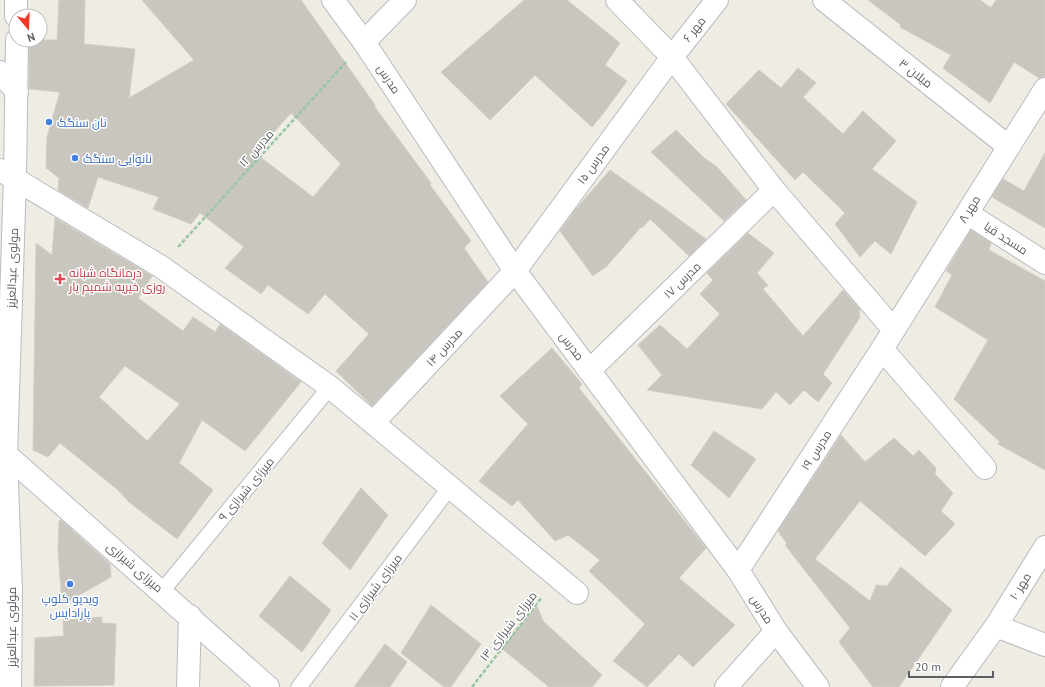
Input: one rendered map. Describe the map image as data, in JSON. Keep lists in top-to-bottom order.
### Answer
{
  "streets": {
    "street": [
      "مهر ۶",
      "میلان ۳",
      "مدرس",
      "مدرس ۱۵",
      "مهر ۸",
      "مسجد قبا",
      "مولوی عبدالعزیز",
      "مدرس ۱۷",
      "مدرس ۱۴",
      "مدرس ۱۹",
      "میرزای شیرازی",
      "مهر ۱۰"
    ],
    "lane": ["میرزای شیرازی ۹", "میرزای شیرازی ۱۱"],
    "path": ["مدرس ۱۲", "میرزای شیرازی ۱۳"]
  },
  "crossings": [
    ["مهر ۶", "مدرس ۱۵"],
    ["میلان ۳", "مهر ۸"],
    ["مدرس", "مدرس ۱۲"],
    ["مدرس", "مدرس ۱۵"],
    ["مدرس", "مدرس ۱۷"],
    ["مدرس", "مدرس ۱۴"],
    ["مدرس", "مدرس ۱۹"],
    ["مدرس ۱۵", "مدرس ۱۴"],
    ["مهر ۸", "مسجد قبا"],
    ["مهر ۸", "مدرس ۱۹"],
    ["مولوی عبدالعزیز", "میرزای شیرازی"],
    ["میرزای شیرازی ۹", "میرزای شیرازی"]
  ],
  "places": {
    "other": ["نان سنگک", "نانوایی سنگک", "ویدیو کلوپ پارادایس"],
    "health": ["درمانگاه شبانه روزی خیریه شمیم یار"]
  },
  "scale_bar": "20 m",
  "north": "bottom"
}
